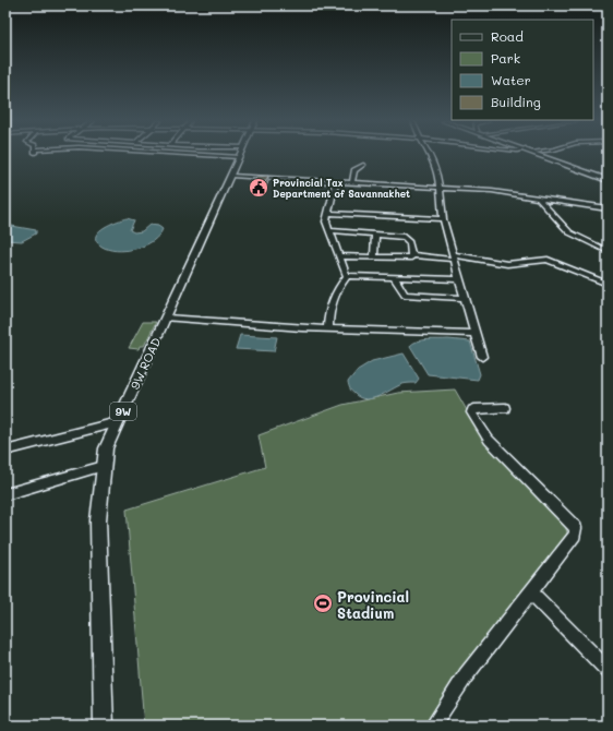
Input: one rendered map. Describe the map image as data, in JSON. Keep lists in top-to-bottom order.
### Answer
{
  "streets": {
    "main road": ["9W ROAD", "9W"]
  },
  "places": {
    "public building": ["Provincial Tax Department of Savannakhet"],
    "sports": ["Provincial Stadium"]
  },
  "legend": [
    "Road",
    "Park",
    "Water",
    "Building"
  ]
}
